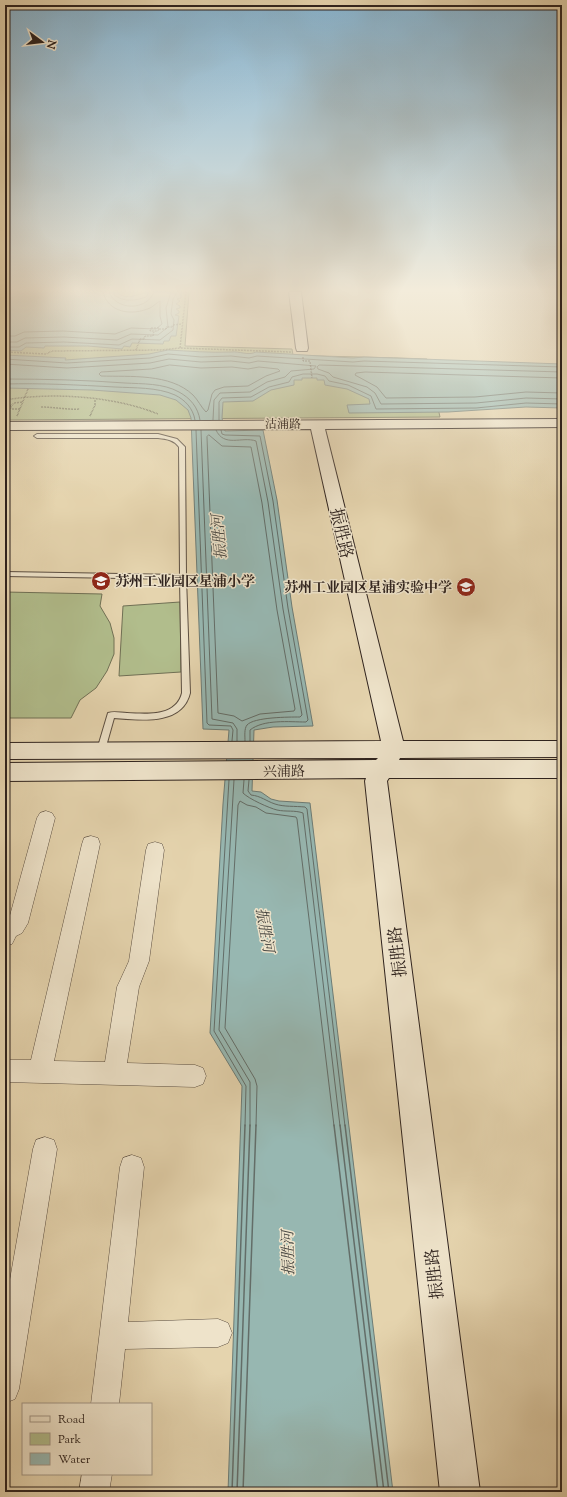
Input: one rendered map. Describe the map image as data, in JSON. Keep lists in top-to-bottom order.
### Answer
{
  "streets": {
    "street": ["沽浦路", "振胜路", "兴浦路"]
  },
  "crossings": [
    ["沽浦路", "振胜路"],
    ["振胜路", "兴浦路"]
  ],
  "water": ["振胜河"],
  "places": {
    "school or university": ["苏州工业园区星浦小学", "苏州工业园区星浦实验中学"]
  },
  "legend": ["Road", "Park", "Water"],
  "north": "right"
}
